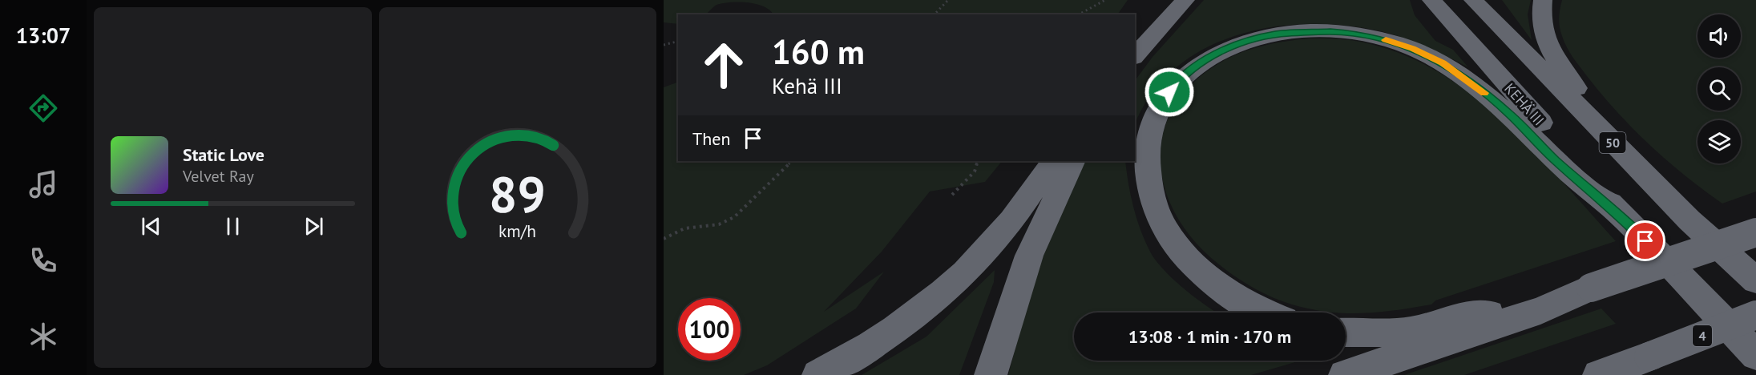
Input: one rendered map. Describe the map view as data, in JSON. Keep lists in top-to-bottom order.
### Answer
{
  "streets": {
    "highway": ["KEHÄ III", "50", "4"]
  },
  "page": {
    "tabs": "13:07",
    "turn": ["160 m", "Kehä III"],
    "then": "Then",
    "song": ["Static Love", "Velvet Ray"],
    "limit": "100",
    "trip": "13:08 · 1 min · 170 m",
    "gauge": ["89", "km/h"]
  }
}
